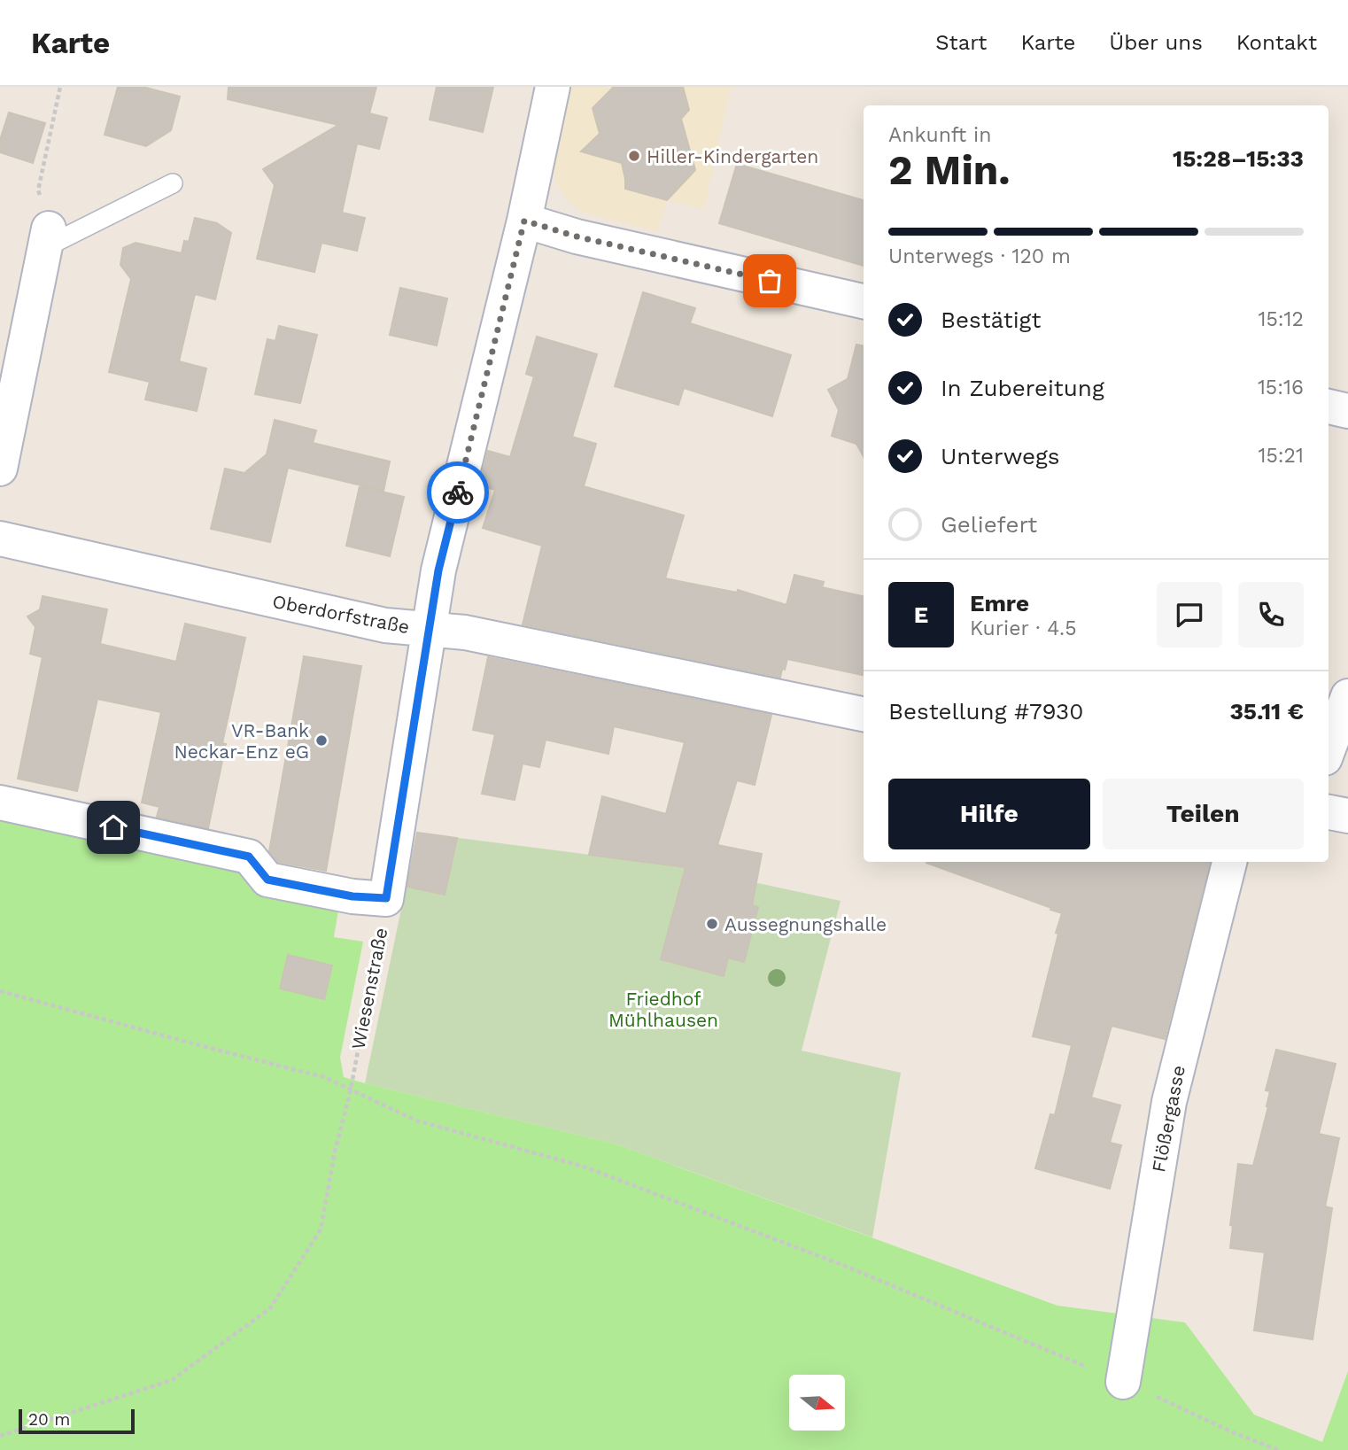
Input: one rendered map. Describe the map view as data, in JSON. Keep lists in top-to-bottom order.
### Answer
{
  "streets": {
    "street": ["Oberdorfstraße", "Flößergasse"],
    "path": ["Wiesenstraße"]
  },
  "parks": ["Friedhof Mühlhausen"],
  "places": ["Hiller-Kindergarten", "VR-Bank Neckar-Enz eG", "Aussegnungshalle"],
  "scale_bar": "20 m",
  "north": "right",
  "page": {
    "header": "Karte",
    "nav": [
      "Start",
      "Karte",
      "Über uns",
      "Kontakt"
    ],
    "heading": ["2 Min.", "Ankunft in", "15:28–15:33"],
    "panel": [
      "Emre",
      "Kurier · 4.5",
      "Bestellung #7930",
      "35.11 €"
    ],
    "bar": "Unterwegs · 120 m",
    "list": [
      ["Bestätigt", "15:12"],
      ["In Zubereitung", "15:16"],
      ["Unterwegs", "15:21"],
      "Geliefert"
    ],
    "round": "E",
    "buttons": ["Hilfe", "Teilen"],
    "scale": "20 m"
  }
}
